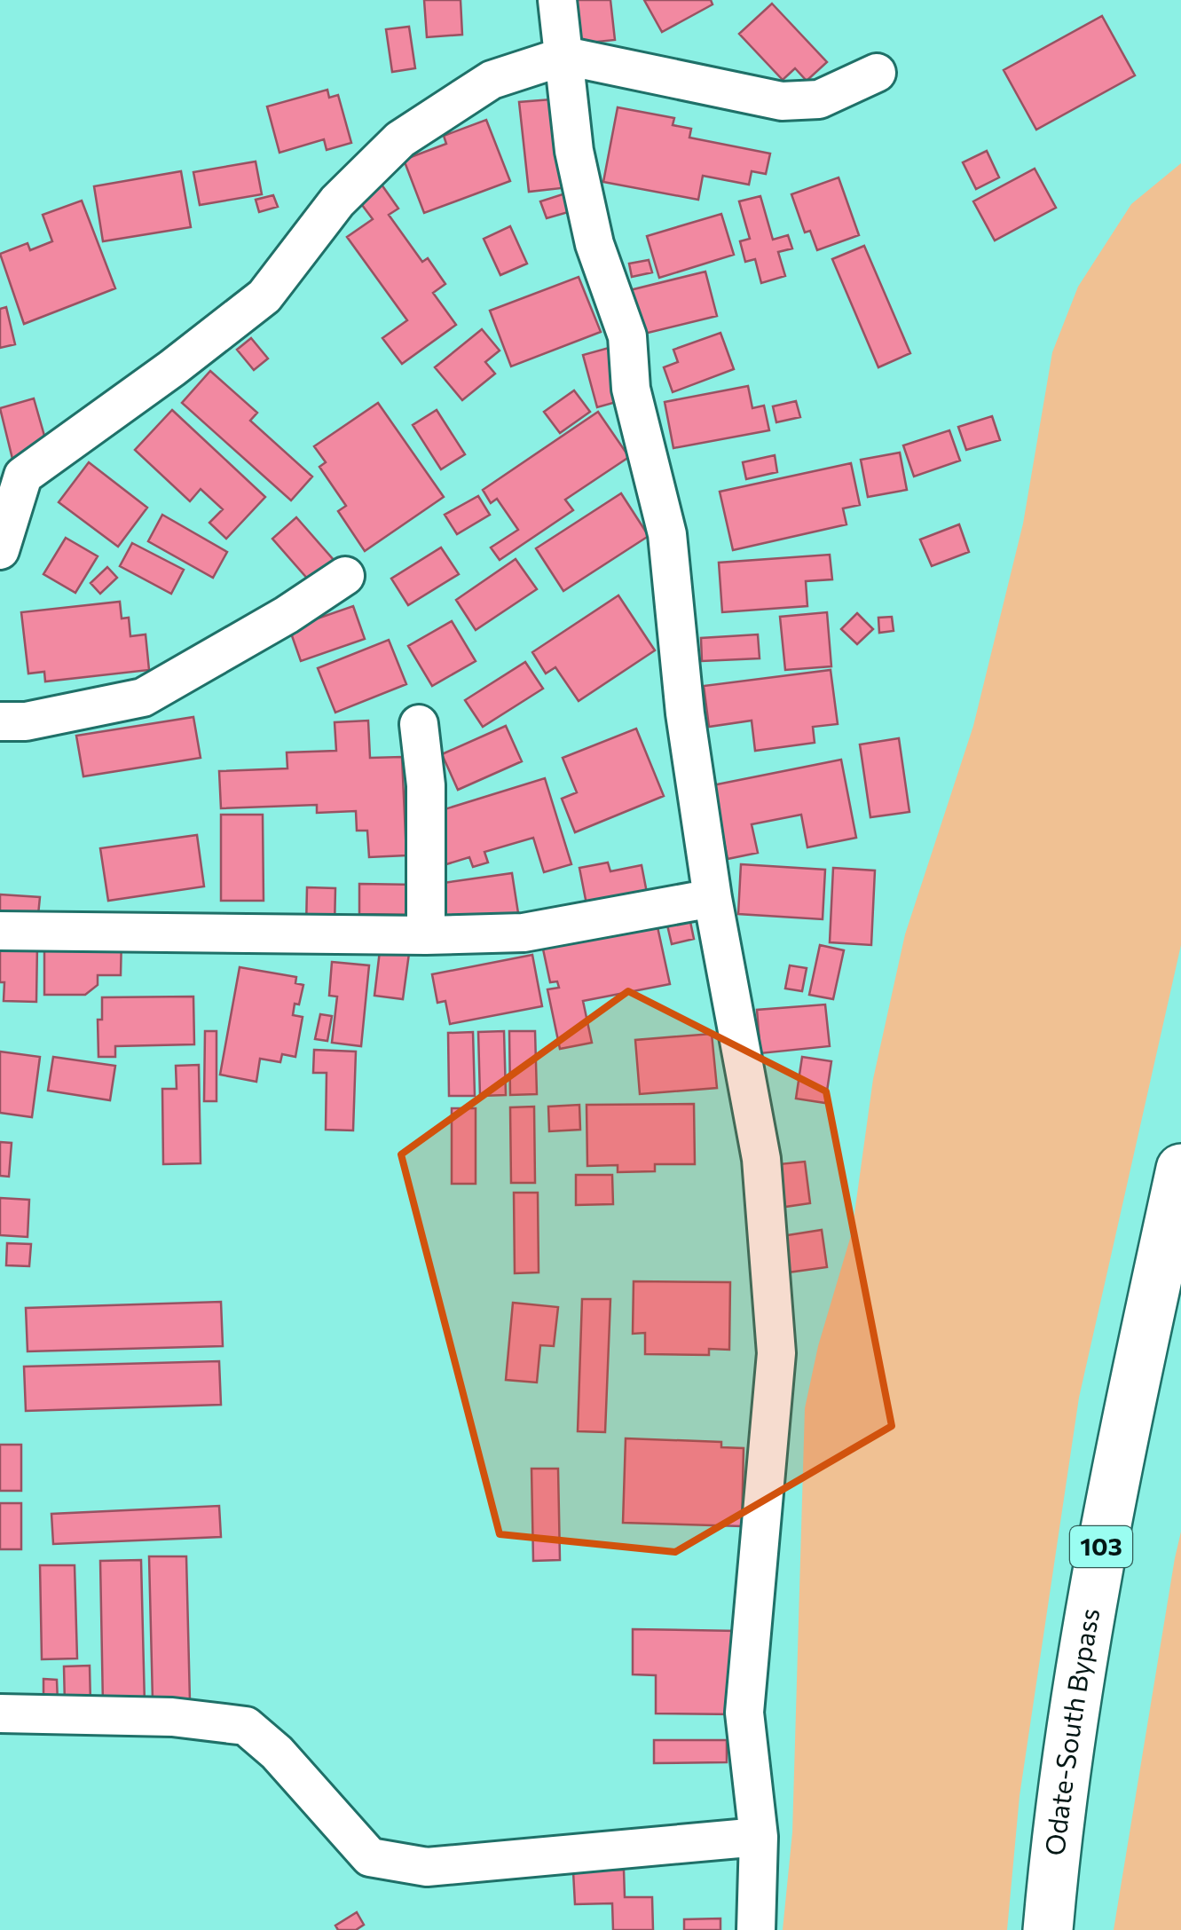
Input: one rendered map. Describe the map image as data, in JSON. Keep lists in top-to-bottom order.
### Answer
{
  "streets": {
    "highway": ["103", "Odate-South Bypass"]
  }
}
